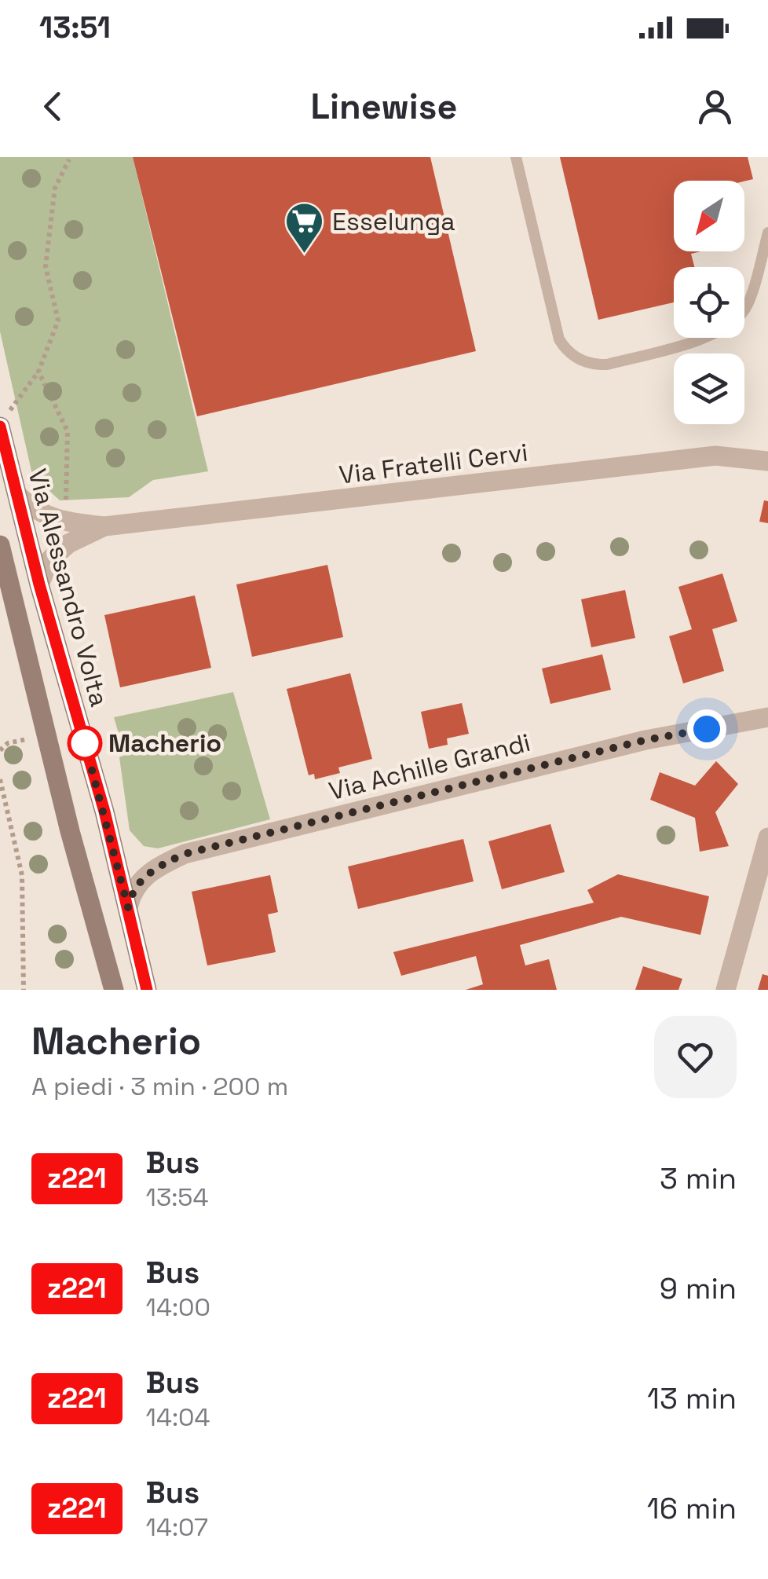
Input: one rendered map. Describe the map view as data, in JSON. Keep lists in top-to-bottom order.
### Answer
{
  "streets": {
    "main road": ["Via Alessandro Volta"],
    "street": ["Via Fratelli Cervi", "Via Achille Grandi"]
  },
  "crossings": [
    ["Via Fratelli Cervi", "Via Alessandro Volta"],
    ["Via Alessandro Volta", "Via Achille Grandi"]
  ],
  "places": {
    "supermarket": ["Esselunga"],
    "other": ["Macherio"]
  },
  "lines": ["bus line z221"],
  "north": "bottom left",
  "page": {
    "status": "13:51",
    "header": "Linewise",
    "heading": ["Macherio", "A piedi · 3 min · 200 m"],
    "list": [
      {
        "mark": "z221",
        "name": "Bus",
        "note": "13:54",
        "value": "3 min"
      },
      {
        "mark": "z221",
        "name": "Bus",
        "note": "14:00",
        "value": "9 min"
      },
      {
        "mark": "z221",
        "name": "Bus",
        "note": "14:04",
        "value": "13 min"
      },
      {
        "mark": "z221",
        "name": "Bus",
        "note": "14:07",
        "value": "16 min"
      }
    ]
  }
}
